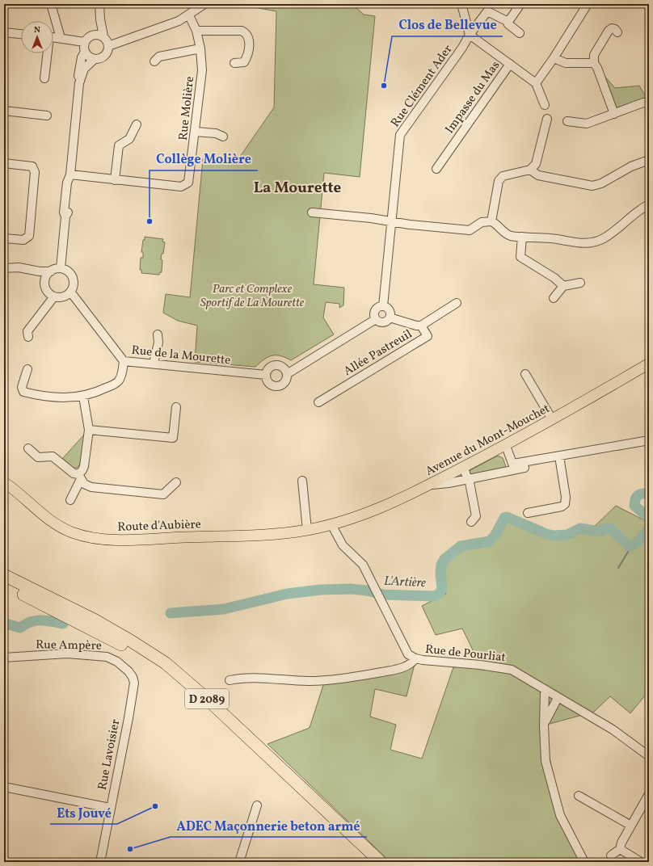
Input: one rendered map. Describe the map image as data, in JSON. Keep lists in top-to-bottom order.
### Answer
{
  "streets": {
    "highway": ["D 2089"],
    "main road": ["Avenue du Mont-Mouchet", "Route d'Aubière"],
    "street": [
      "Rue Clément Ader",
      "Impasse du Mas",
      "Rue Molière",
      "Allée Pastreuil",
      "Rue de la Mourette",
      "Rue Ampère",
      "Rue de Pourliat",
      "Rue Lavoisier"
    ]
  },
  "crossings": [
    ["Rue Clément Ader", "Impasse du Mas"],
    ["Rue Clément Ader", "Allée Pastreuil"],
    ["Avenue du Mont-Mouchet", "Route d'Aubière"],
    ["Avenue du Mont-Mouchet", "Rue de Pourliat"],
    ["Route d'Aubière", "Rue de Pourliat"],
    ["Rue Ampère", "Rue Lavoisier"]
  ],
  "districts": ["La Mourette"],
  "water": ["L'Artière"],
  "parks": ["Parc et Complexe Sportif de La Mourette"],
  "places": [
    "Clos de Bellevue",
    "Collège Molière",
    "Ets Jouvé",
    "ADEC Maçonnerie beton armé"
  ],
  "north": "top"
}
